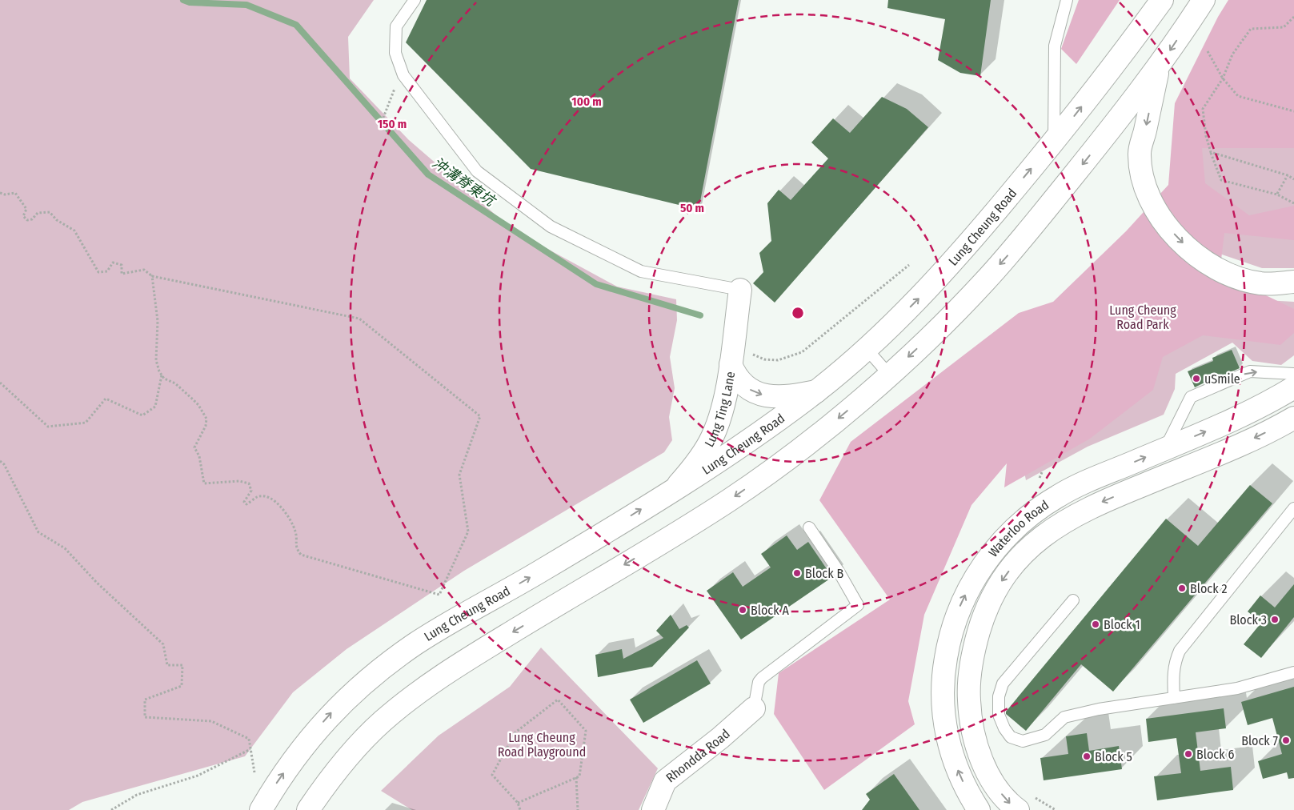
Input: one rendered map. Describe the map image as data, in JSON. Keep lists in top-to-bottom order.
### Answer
{
  "streets": {
    "main road": [
      "Lung Cheung Road",
      "Lung Ting Lane",
      "Waterloo Road",
      "Rhondda Road"
    ]
  },
  "crossings": [
    ["Lung Cheung Road", "Lung Ting Lane"]
  ],
  "water": ["沖溝脊東坑"],
  "parks": ["Lung Cheung Road Park", "Lung Cheung Road Playground"],
  "places": [
    "uSmile",
    "Block B",
    "Block 2",
    "Block A",
    "Block 3",
    "Block 1",
    "Block 7",
    "Block 6",
    "Block 5"
  ],
  "rings": ["100 m", "150 m", "50 m"]
}
